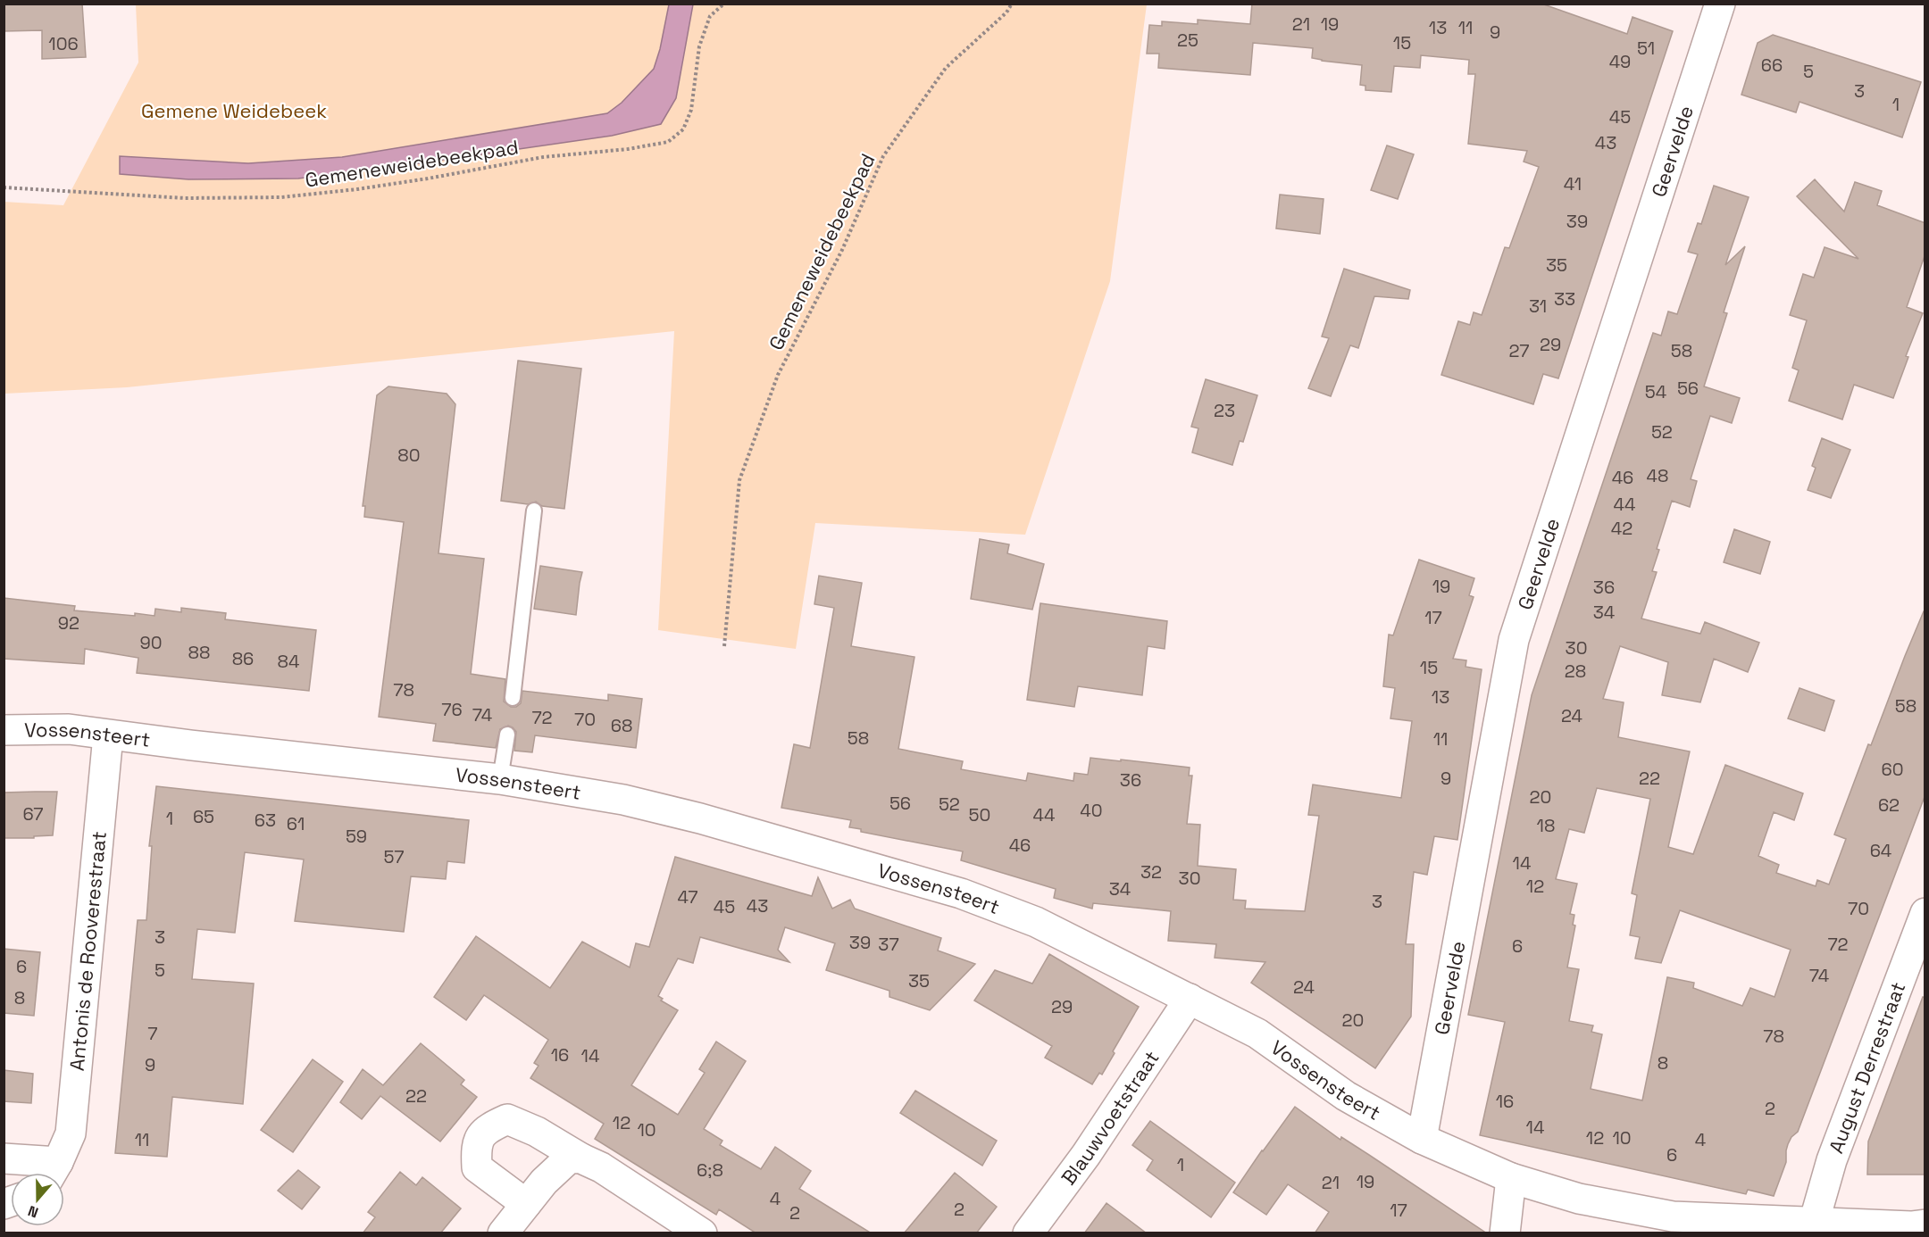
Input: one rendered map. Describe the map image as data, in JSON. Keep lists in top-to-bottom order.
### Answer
{
  "streets": {
    "street": [
      "Geervelde",
      "Vossensteert",
      "Antonis de Rooverestraat",
      "August Derrestraat",
      "Blauwvoetstraat"
    ],
    "path": ["Gemeneweidebeekpad"]
  },
  "crossings": [
    ["Geervelde", "Vossensteert"],
    ["Vossensteert", "Antonis de Rooverestraat"],
    ["Vossensteert", "August Derrestraat"],
    ["Vossensteert", "Blauwvoetstraat"]
  ],
  "parks": ["Gemene Weidebeek"],
  "house_numbers": [
    "21",
    "19",
    "13",
    "11",
    "9",
    "25",
    "15",
    "106",
    "51",
    "49",
    "66",
    "5",
    "3",
    "1",
    "45",
    "43",
    "41",
    "39",
    "35",
    "33",
    "31",
    "29",
    "27",
    "58",
    "56",
    "54",
    "23",
    "52",
    "80",
    "48",
    "46",
    "44",
    "42",
    "19",
    "36",
    "34",
    "17",
    "92",
    "90",
    "30",
    "88",
    "86",
    "84",
    "15",
    "28",
    "78",
    "13",
    "58",
    "76",
    "74",
    "24",
    "72",
    "70",
    "68",
    "58",
    "11",
    "60",
    "9",
    "22",
    "36",
    "20",
    "56",
    "52",
    "62",
    "40",
    "67",
    "50",
    "44",
    "65",
    "1",
    "63",
    "61",
    "18",
    "59",
    "46",
    "64",
    "57",
    "14",
    "32",
    "30",
    "12",
    "34",
    "47",
    "3",
    "43",
    "45",
    "70",
    "3",
    "39",
    "37",
    "72",
    "6",
    "6",
    "5",
    "74",
    "35",
    "24",
    "8",
    "29",
    "20",
    "7",
    "78",
    "16",
    "14",
    "8",
    "9",
    "22",
    "16",
    "2",
    "12",
    "14",
    "10",
    "12",
    "10",
    "11",
    "4",
    "6",
    "1",
    "6;8",
    "19",
    "21",
    "4",
    "2",
    "17",
    "2"
  ],
  "north": "bottom"
}
